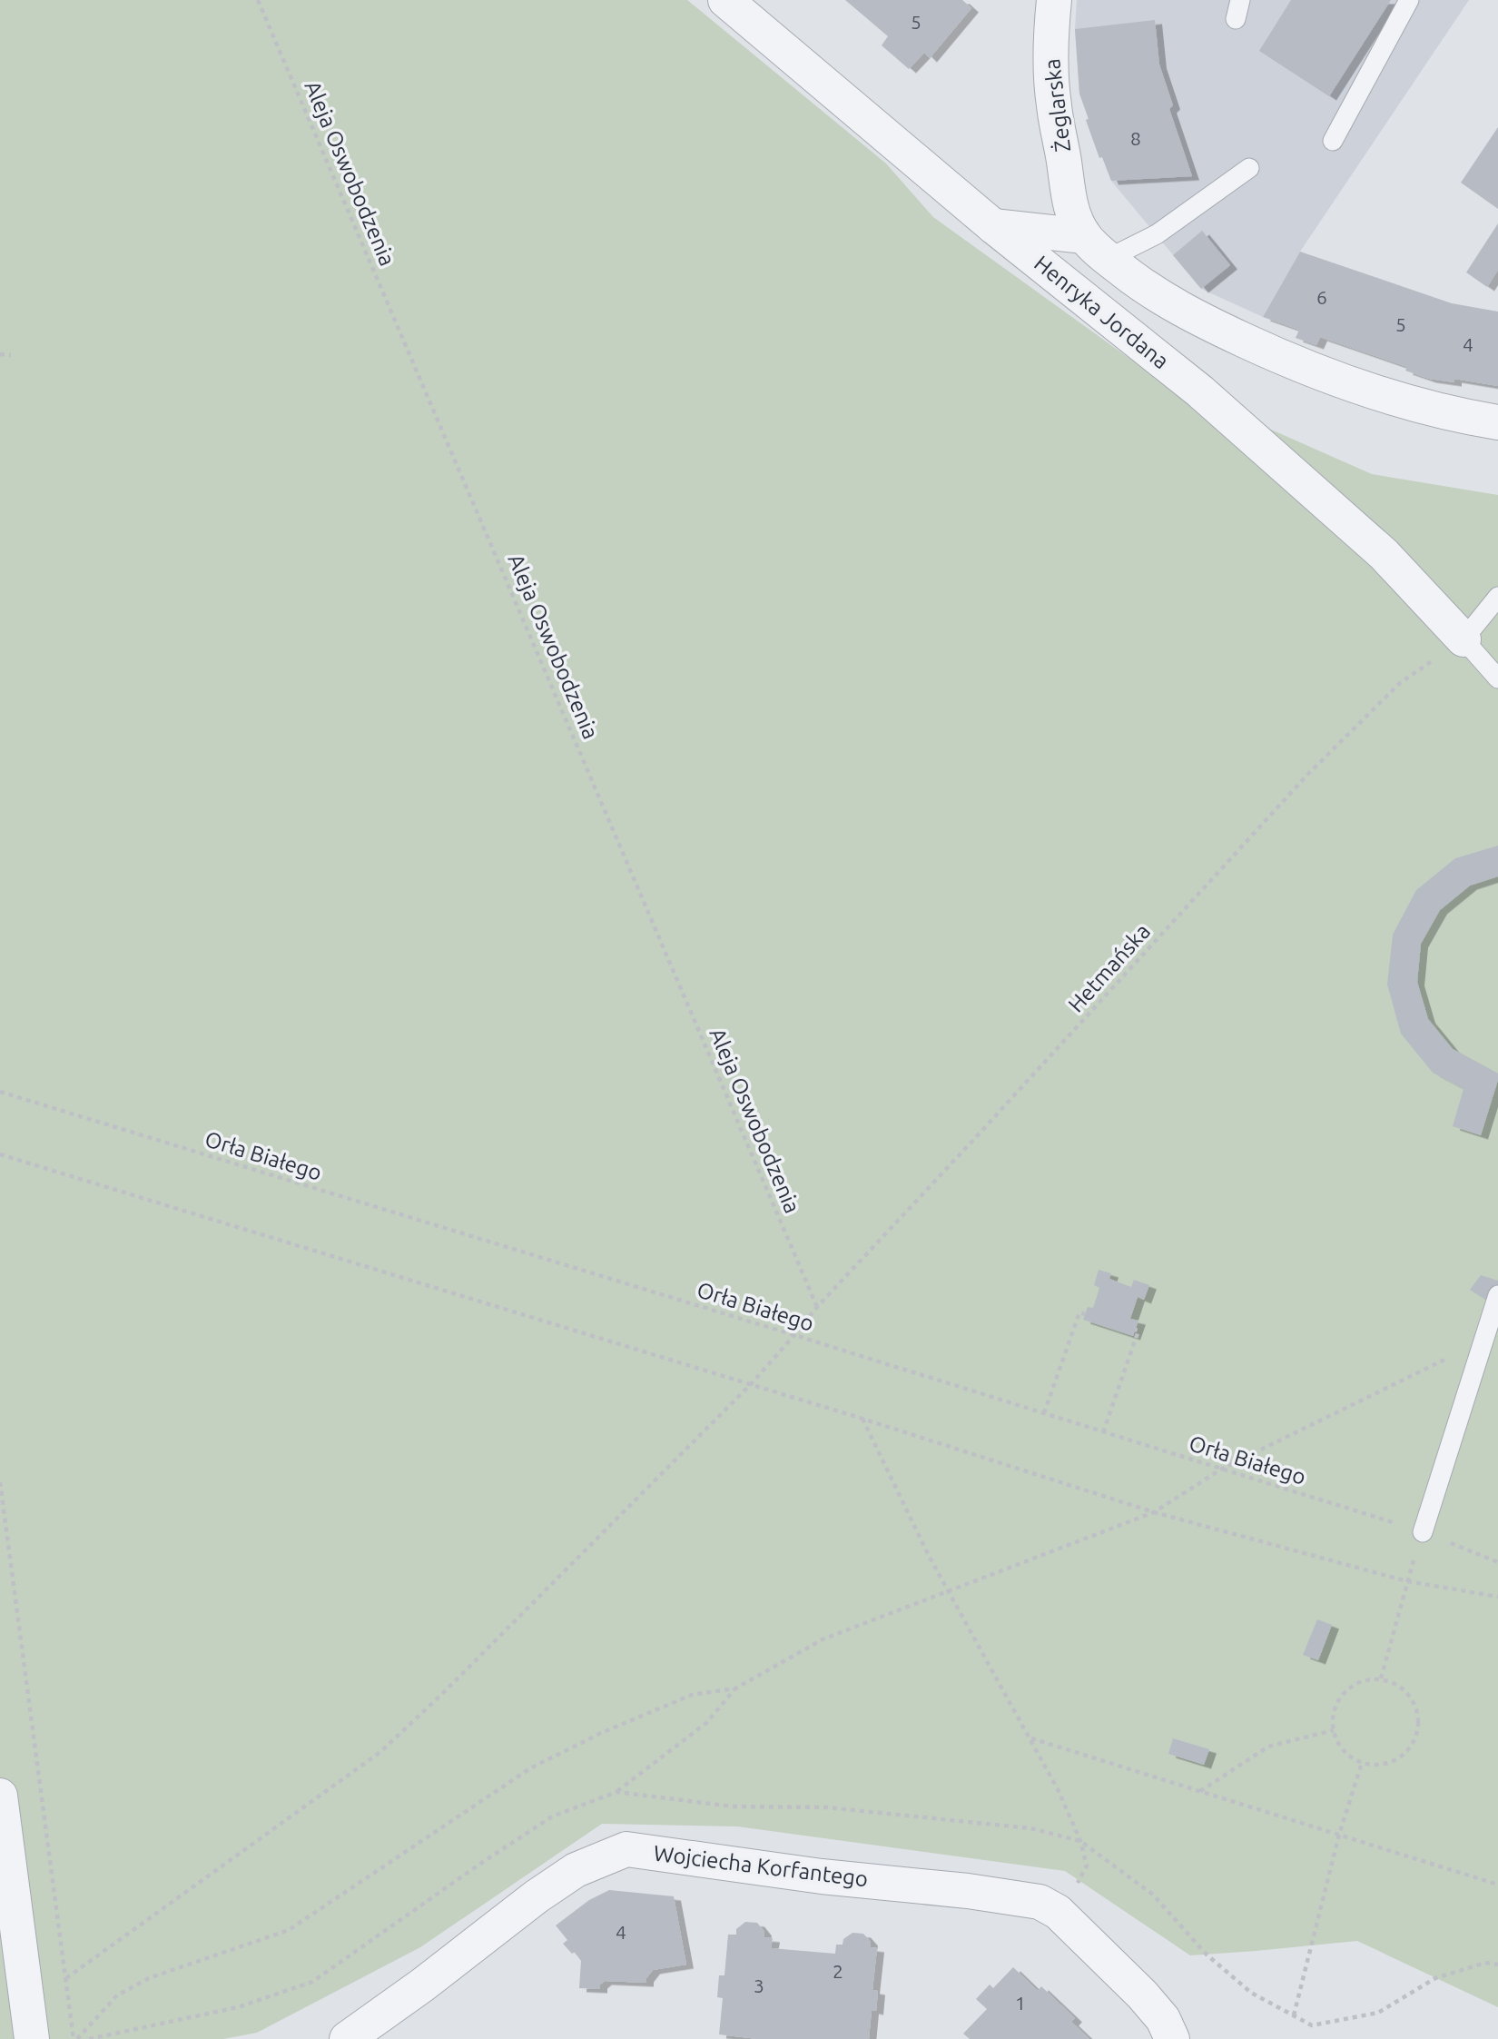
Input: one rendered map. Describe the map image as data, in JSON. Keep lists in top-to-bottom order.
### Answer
{
  "streets": {
    "street": ["Żeglarska", "Henryka Jordana", "Wojciecha Korfantego"],
    "path": ["Aleja Oswobodzenia", "Hetmańska", "Orła Białego"]
  },
  "crossings": [
    ["Aleja Oswobodzenia", "Hetmańska"],
    ["Henryka Jordana", "Hetmańska"],
    ["Hetmańska", "Orła Białego"]
  ],
  "house_numbers": [
    "5",
    "8",
    "6",
    "5",
    "4",
    "4",
    "2",
    "3",
    "1"
  ]
}
